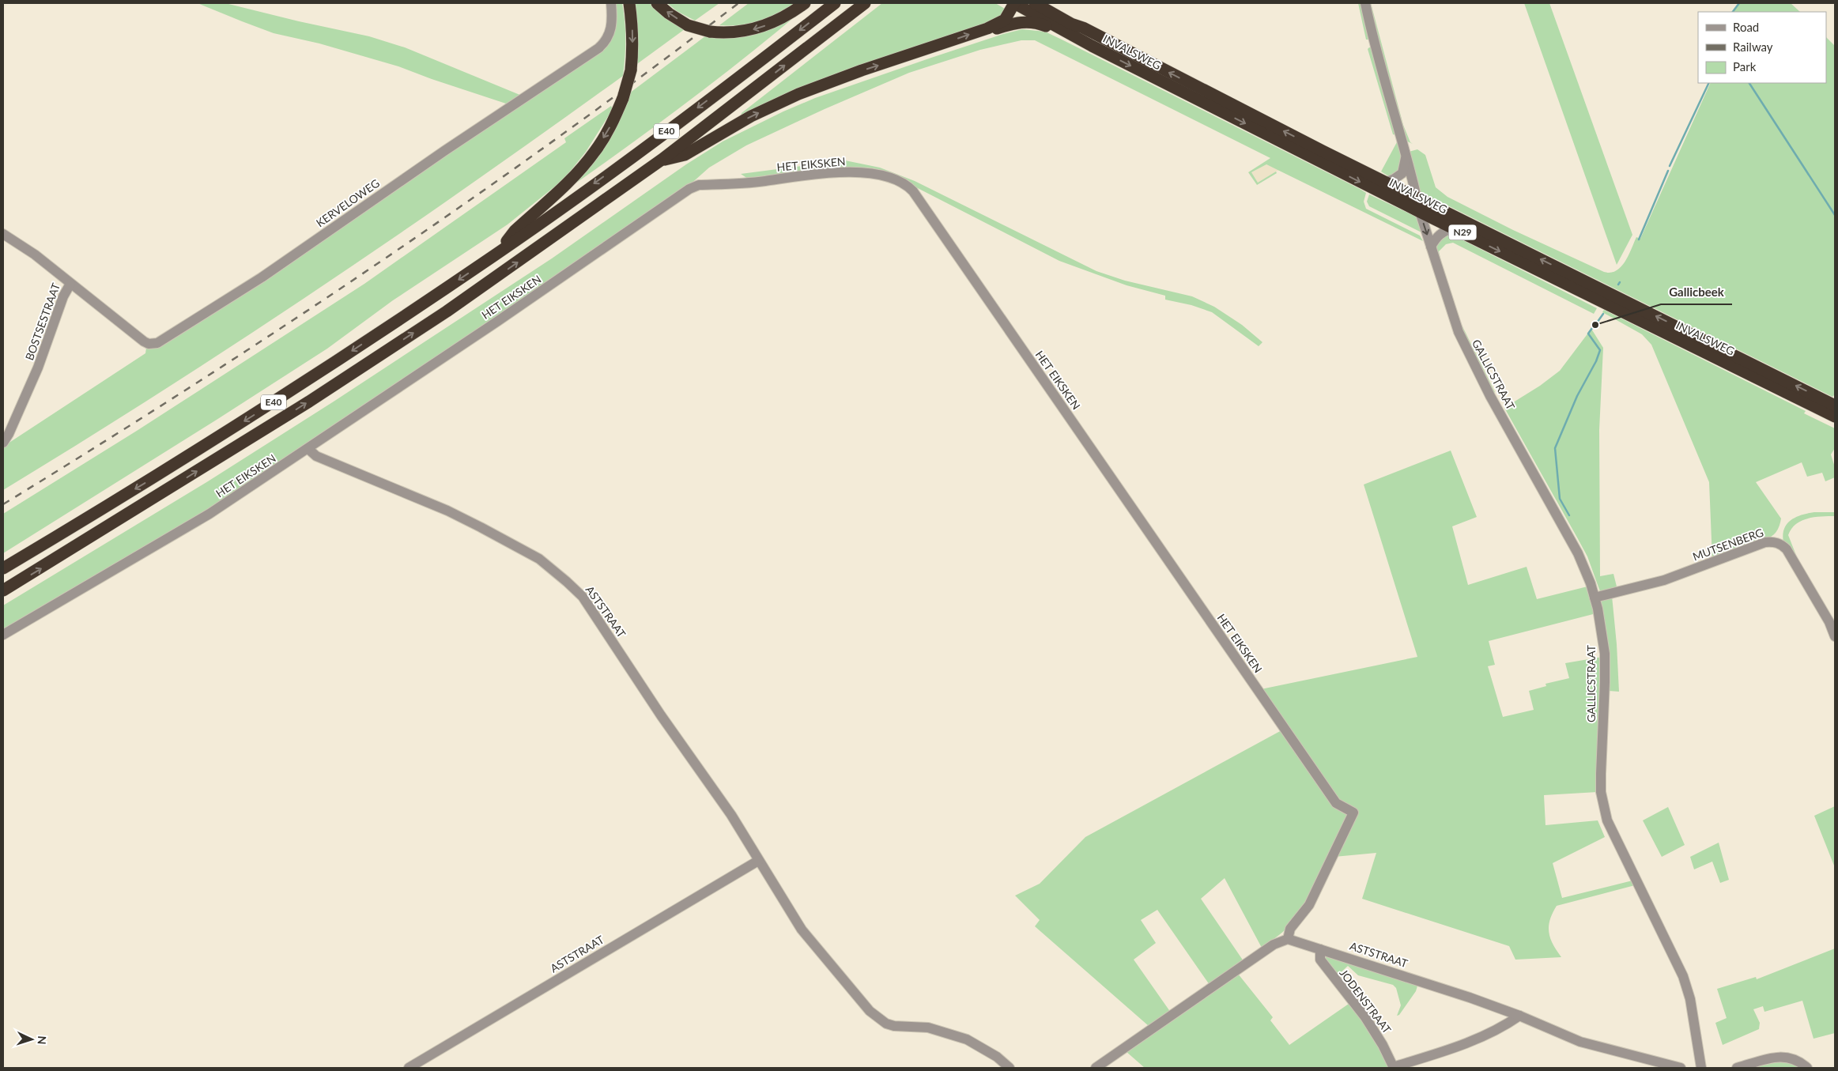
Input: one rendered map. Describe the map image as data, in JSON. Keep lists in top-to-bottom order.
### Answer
{
  "streets": {
    "highway": ["INVALSWEG", "E40", "N29"],
    "street": [
      "HET EIKSKEN",
      "KERVELOWEG",
      "BOSTSESTRAAT",
      "GALLICSTRAAT",
      "MUTSENBERG",
      "ASTSTRAAT",
      "JODENSTRAAT"
    ]
  },
  "crossings": [
    ["INVALSWEG", "GALLICSTRAAT"],
    ["HET EIKSKEN", "ASTSTRAAT"],
    ["KERVELOWEG", "BOSTSESTRAAT"],
    ["GALLICSTRAAT", "MUTSENBERG"],
    ["ASTSTRAAT", "JODENSTRAAT"]
  ],
  "places": ["Gallicbeek"],
  "legend": ["Road", "Railway", "Park"],
  "north": "right"
}
